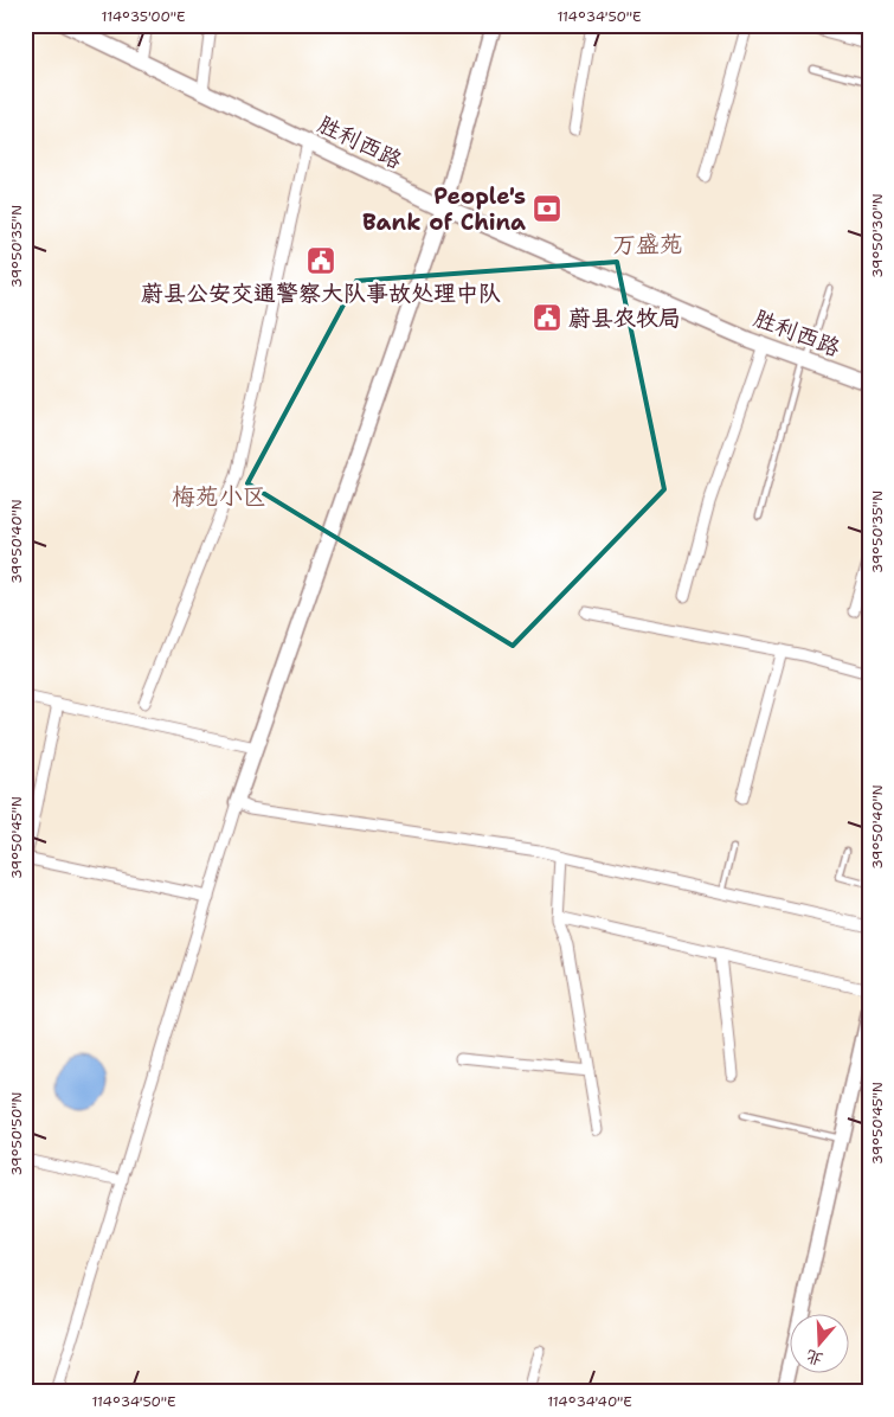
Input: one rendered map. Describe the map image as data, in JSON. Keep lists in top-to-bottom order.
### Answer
{
  "streets": {
    "street": ["胜利西路"]
  },
  "districts": ["万盛苑", "梅苑小区"],
  "places": {
    "bank": ["People's Bank of China"],
    "public building": ["蔚县公安交通警察大队事故处理中队", "蔚县农牧局"]
  },
  "north": "bottom",
  "coordinates": [
    "114°35'00\"E",
    "114°34'50\"E",
    "39°50'30\"N",
    "39°50'35\"N",
    "39°50'40\"N",
    "39°50'45\"N",
    "39°50'50\"N",
    "114°34'40\"E"
  ]
}
